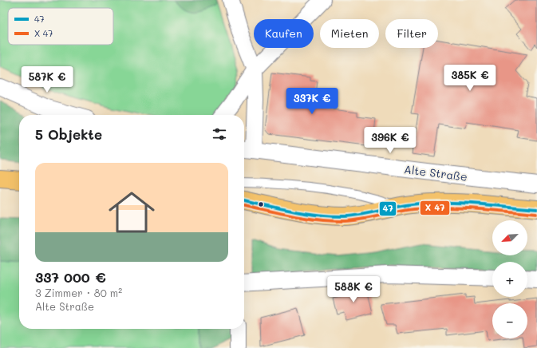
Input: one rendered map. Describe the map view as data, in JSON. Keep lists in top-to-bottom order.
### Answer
{
  "streets": {
    "street": ["Alte Straße"]
  },
  "lines": ["transit line 47"],
  "legend": ["47", "X 47"],
  "north": "bottom left",
  "page": {
    "chip": ["Kaufen", "Mieten", "Filter"],
    "price": [
      "385K €",
      "587K €",
      "337K €",
      "396K €",
      "588K €"
    ],
    "heading": "5 Objekte",
    "list": [
      {
        "name": "337 000 €",
        "note": "3 Zimmer · 80 m² · Alte Straße"
      }
    ],
    "map_buttons": ["+", "−"]
  }
}
